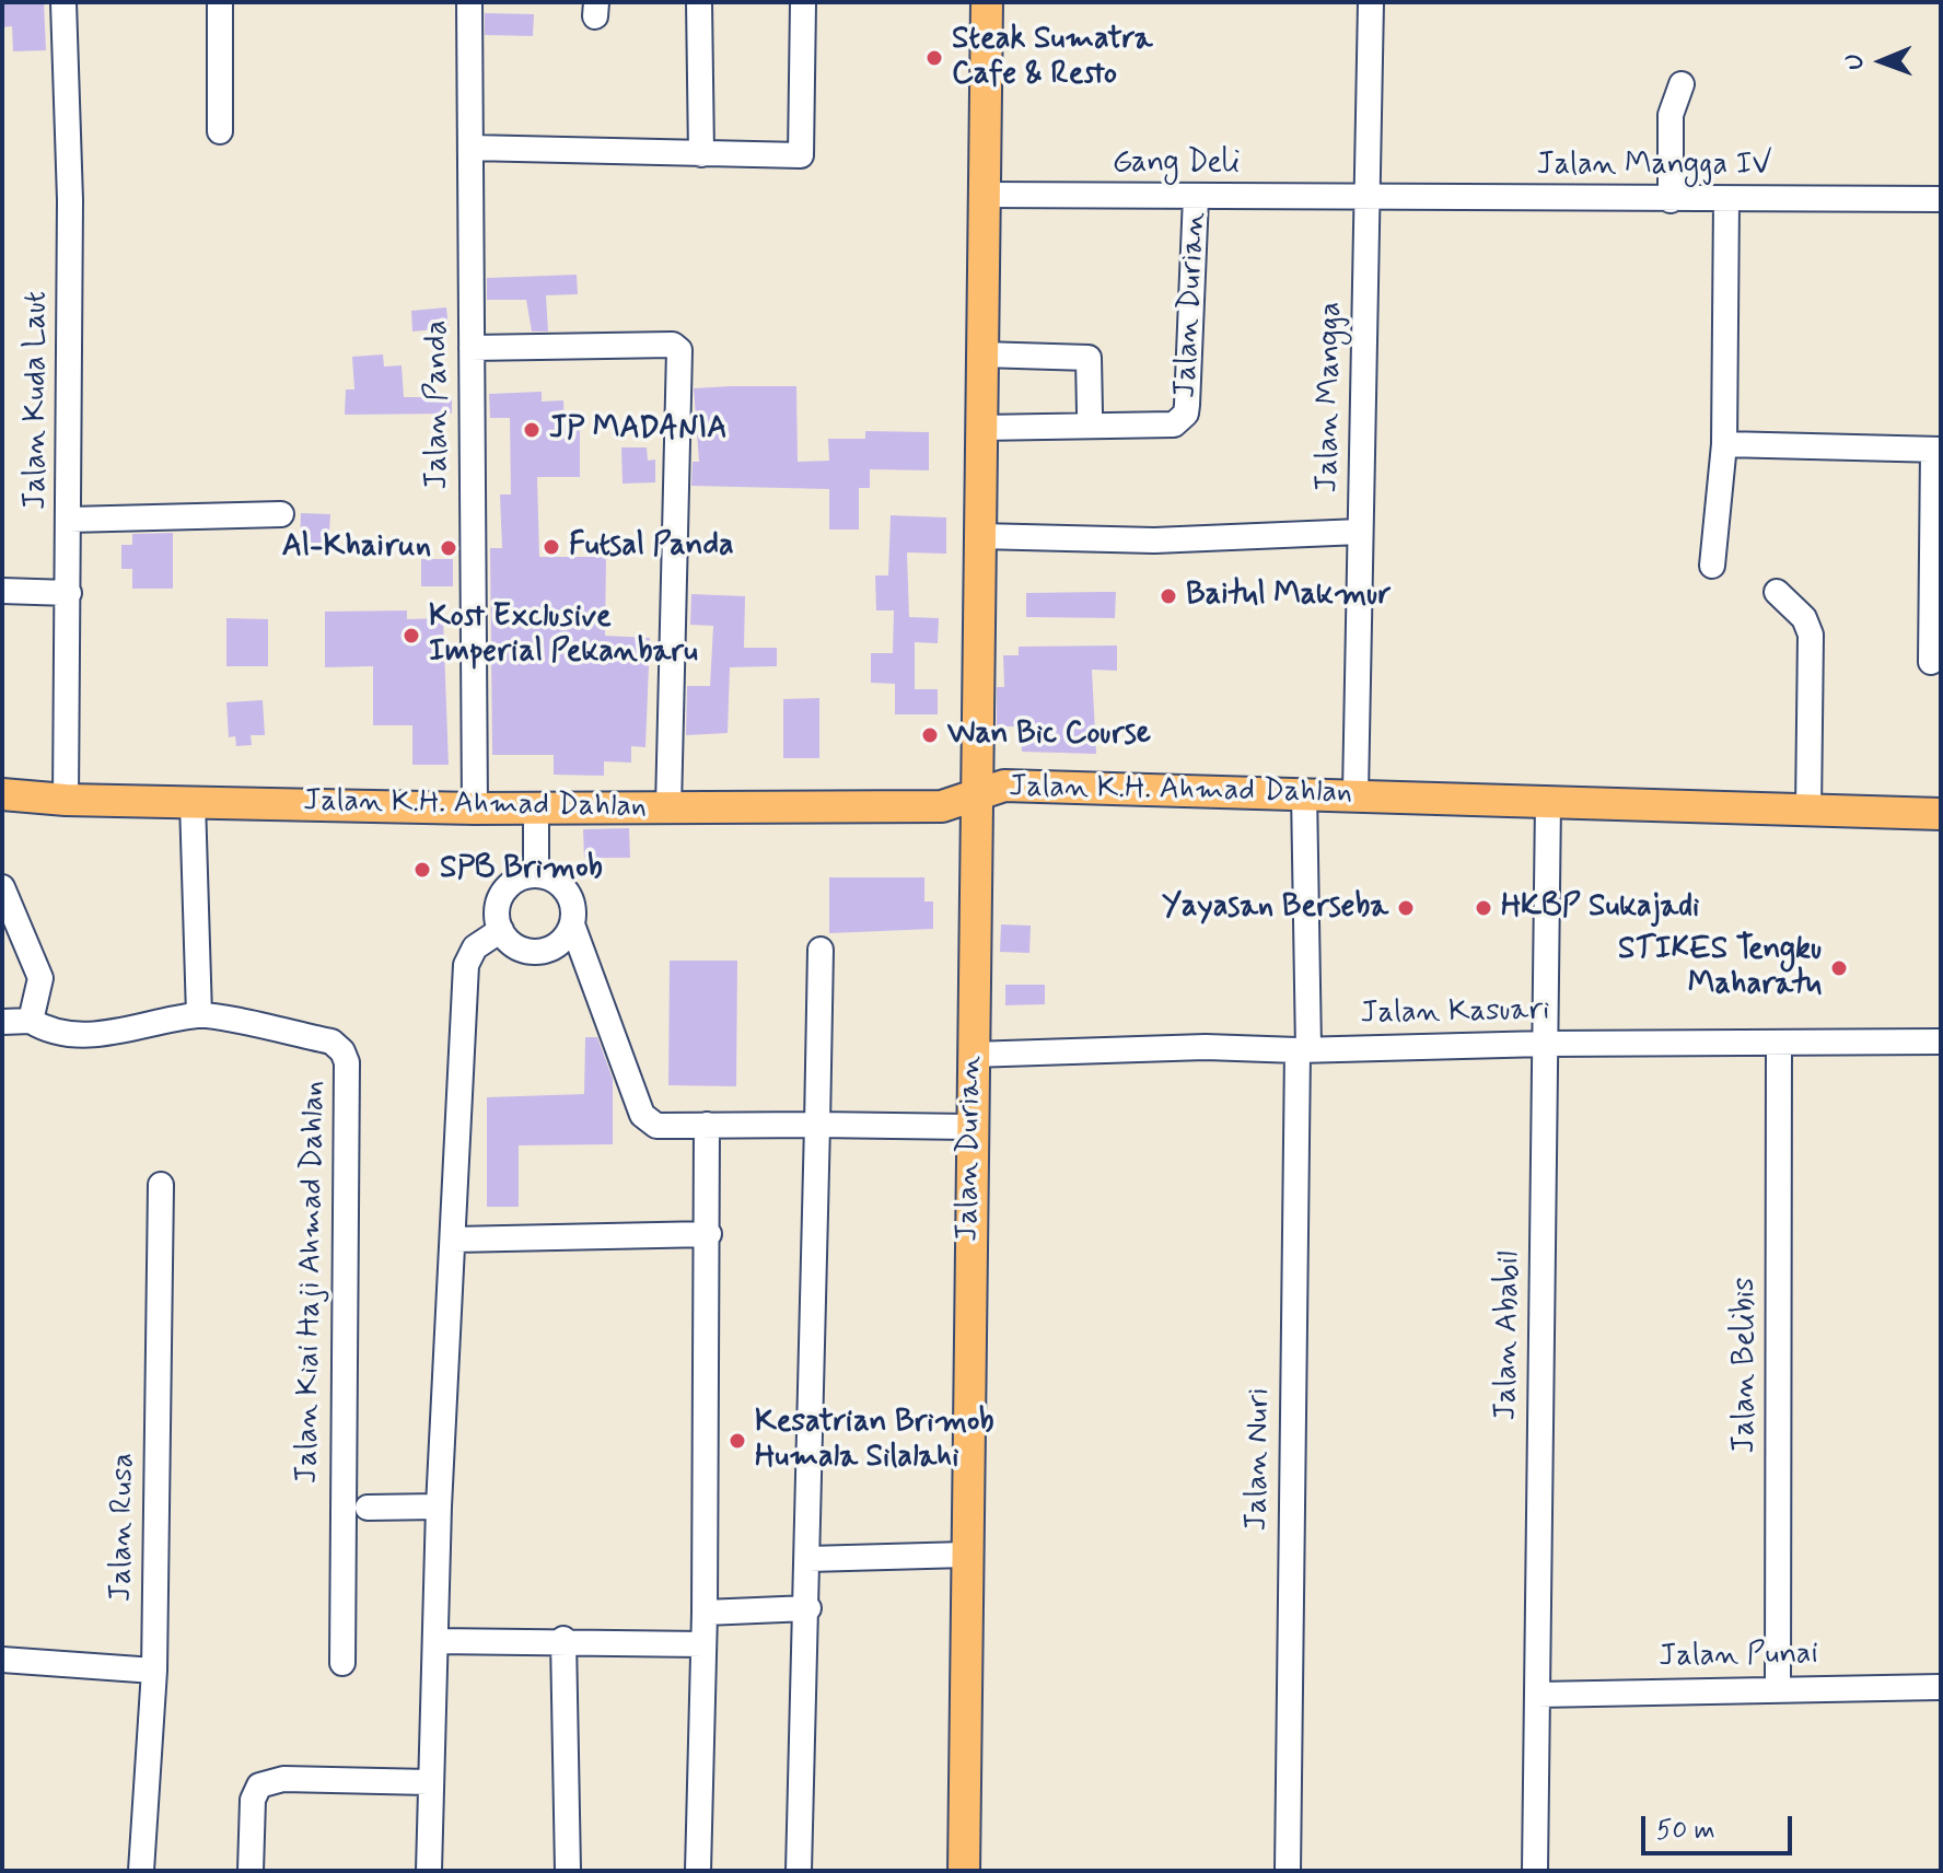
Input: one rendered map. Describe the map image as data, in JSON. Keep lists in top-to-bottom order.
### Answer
{
  "streets": {
    "main road": ["Jalan Durian", "Jalan K.H. Ahmad Dahlan"],
    "street": [
      "Gang Deli",
      "Jalan Mangga IV",
      "Jalan Mangga",
      "Jalan Kuda Laut",
      "Jalan Panda",
      "Jalan Kasuari",
      "Jalan Kiai Haji Ahmad Dahlan",
      "Jalan Ababil",
      "Jalan Belibis",
      "Jalan Nuri",
      "Jalan Rusa",
      "Jalan Punai"
    ]
  },
  "crossings": [
    ["Gang Deli", "Jalan Mangga IV"],
    ["Gang Deli", "Jalan Durian"],
    ["Gang Deli", "Jalan Mangga"],
    ["Jalan Mangga IV", "Jalan Mangga"],
    ["Jalan Durian", "Jalan K.H. Ahmad Dahlan"],
    ["Jalan Durian", "Jalan Kasuari"],
    ["Jalan Mangga", "Jalan K.H. Ahmad Dahlan"],
    ["Jalan Kuda Laut", "Jalan K.H. Ahmad Dahlan"],
    ["Jalan Panda", "Jalan K.H. Ahmad Dahlan"],
    ["Jalan K.H. Ahmad Dahlan", "Jalan Ababil"],
    ["Jalan K.H. Ahmad Dahlan", "Jalan Nuri"],
    ["Jalan Kasuari", "Jalan Ababil"],
    ["Jalan Kasuari", "Jalan Belibis"],
    ["Jalan Kasuari", "Jalan Nuri"],
    ["Jalan Ababil", "Jalan Punai"],
    ["Jalan Belibis", "Jalan Punai"]
  ],
  "places": [
    "Steak Sumatra Cafe & Resto",
    "JP MADANIA",
    "Futsal Panda",
    "Al-Khairun",
    "Baitul Makmur",
    "Kost Exclusive Imperial Pekanbaru",
    "Wan Bic Course",
    "SPB Brimob",
    "Yayasan Berseba",
    "HKBP Sukajadi",
    "STIKES Tengku Maharatu",
    "Kesatrian Brimob Humala Silalahi"
  ],
  "scale_bar": "50 m",
  "north": "left"
}
